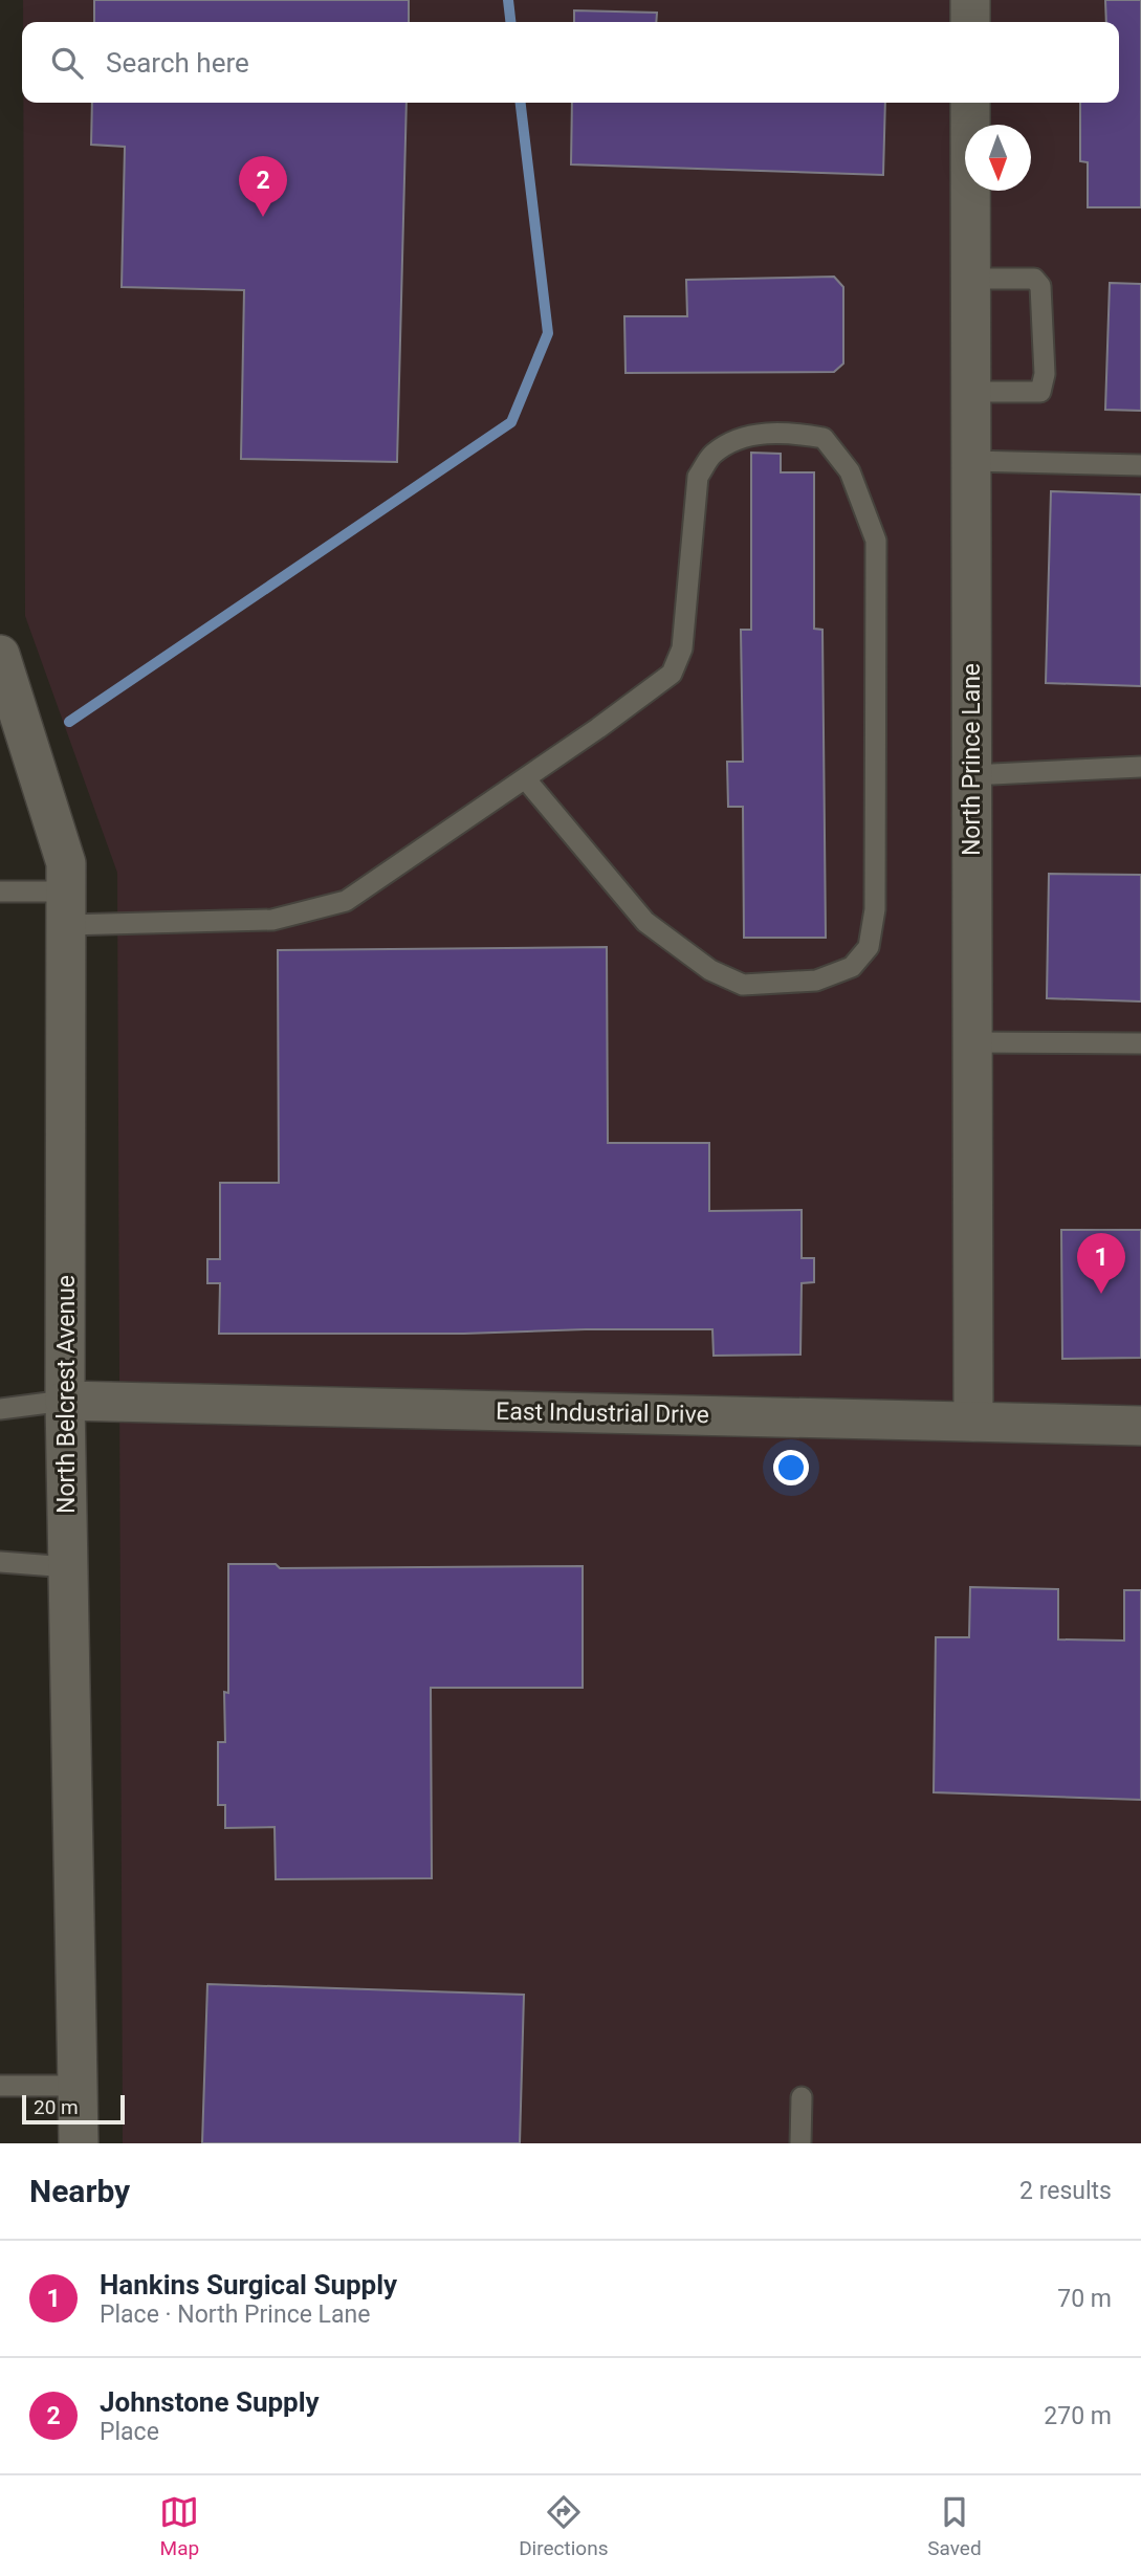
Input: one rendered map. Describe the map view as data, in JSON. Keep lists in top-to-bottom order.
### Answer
{
  "streets": {
    "street": ["North Prince Lane", "North Belcrest Avenue", "East Industrial Drive"]
  },
  "crossings": [
    ["North Prince Lane", "East Industrial Drive"],
    ["North Belcrest Avenue", "East Industrial Drive"]
  ],
  "scale_bar": "20 m",
  "north": "bottom",
  "page": {
    "search": "Search here",
    "pins": ["2", "1"],
    "scale": "20 m",
    "heading": ["Nearby", "2 results"],
    "list": [
      {
        "mark": "1",
        "name": "Hankins Surgical Supply",
        "note": "Place · North Prince Lane",
        "value": "70 m"
      },
      {
        "mark": "2",
        "name": "Johnstone Supply",
        "note": "Place",
        "value": "270 m"
      }
    ],
    "nav": ["Map", "Directions", "Saved"]
  }
}
